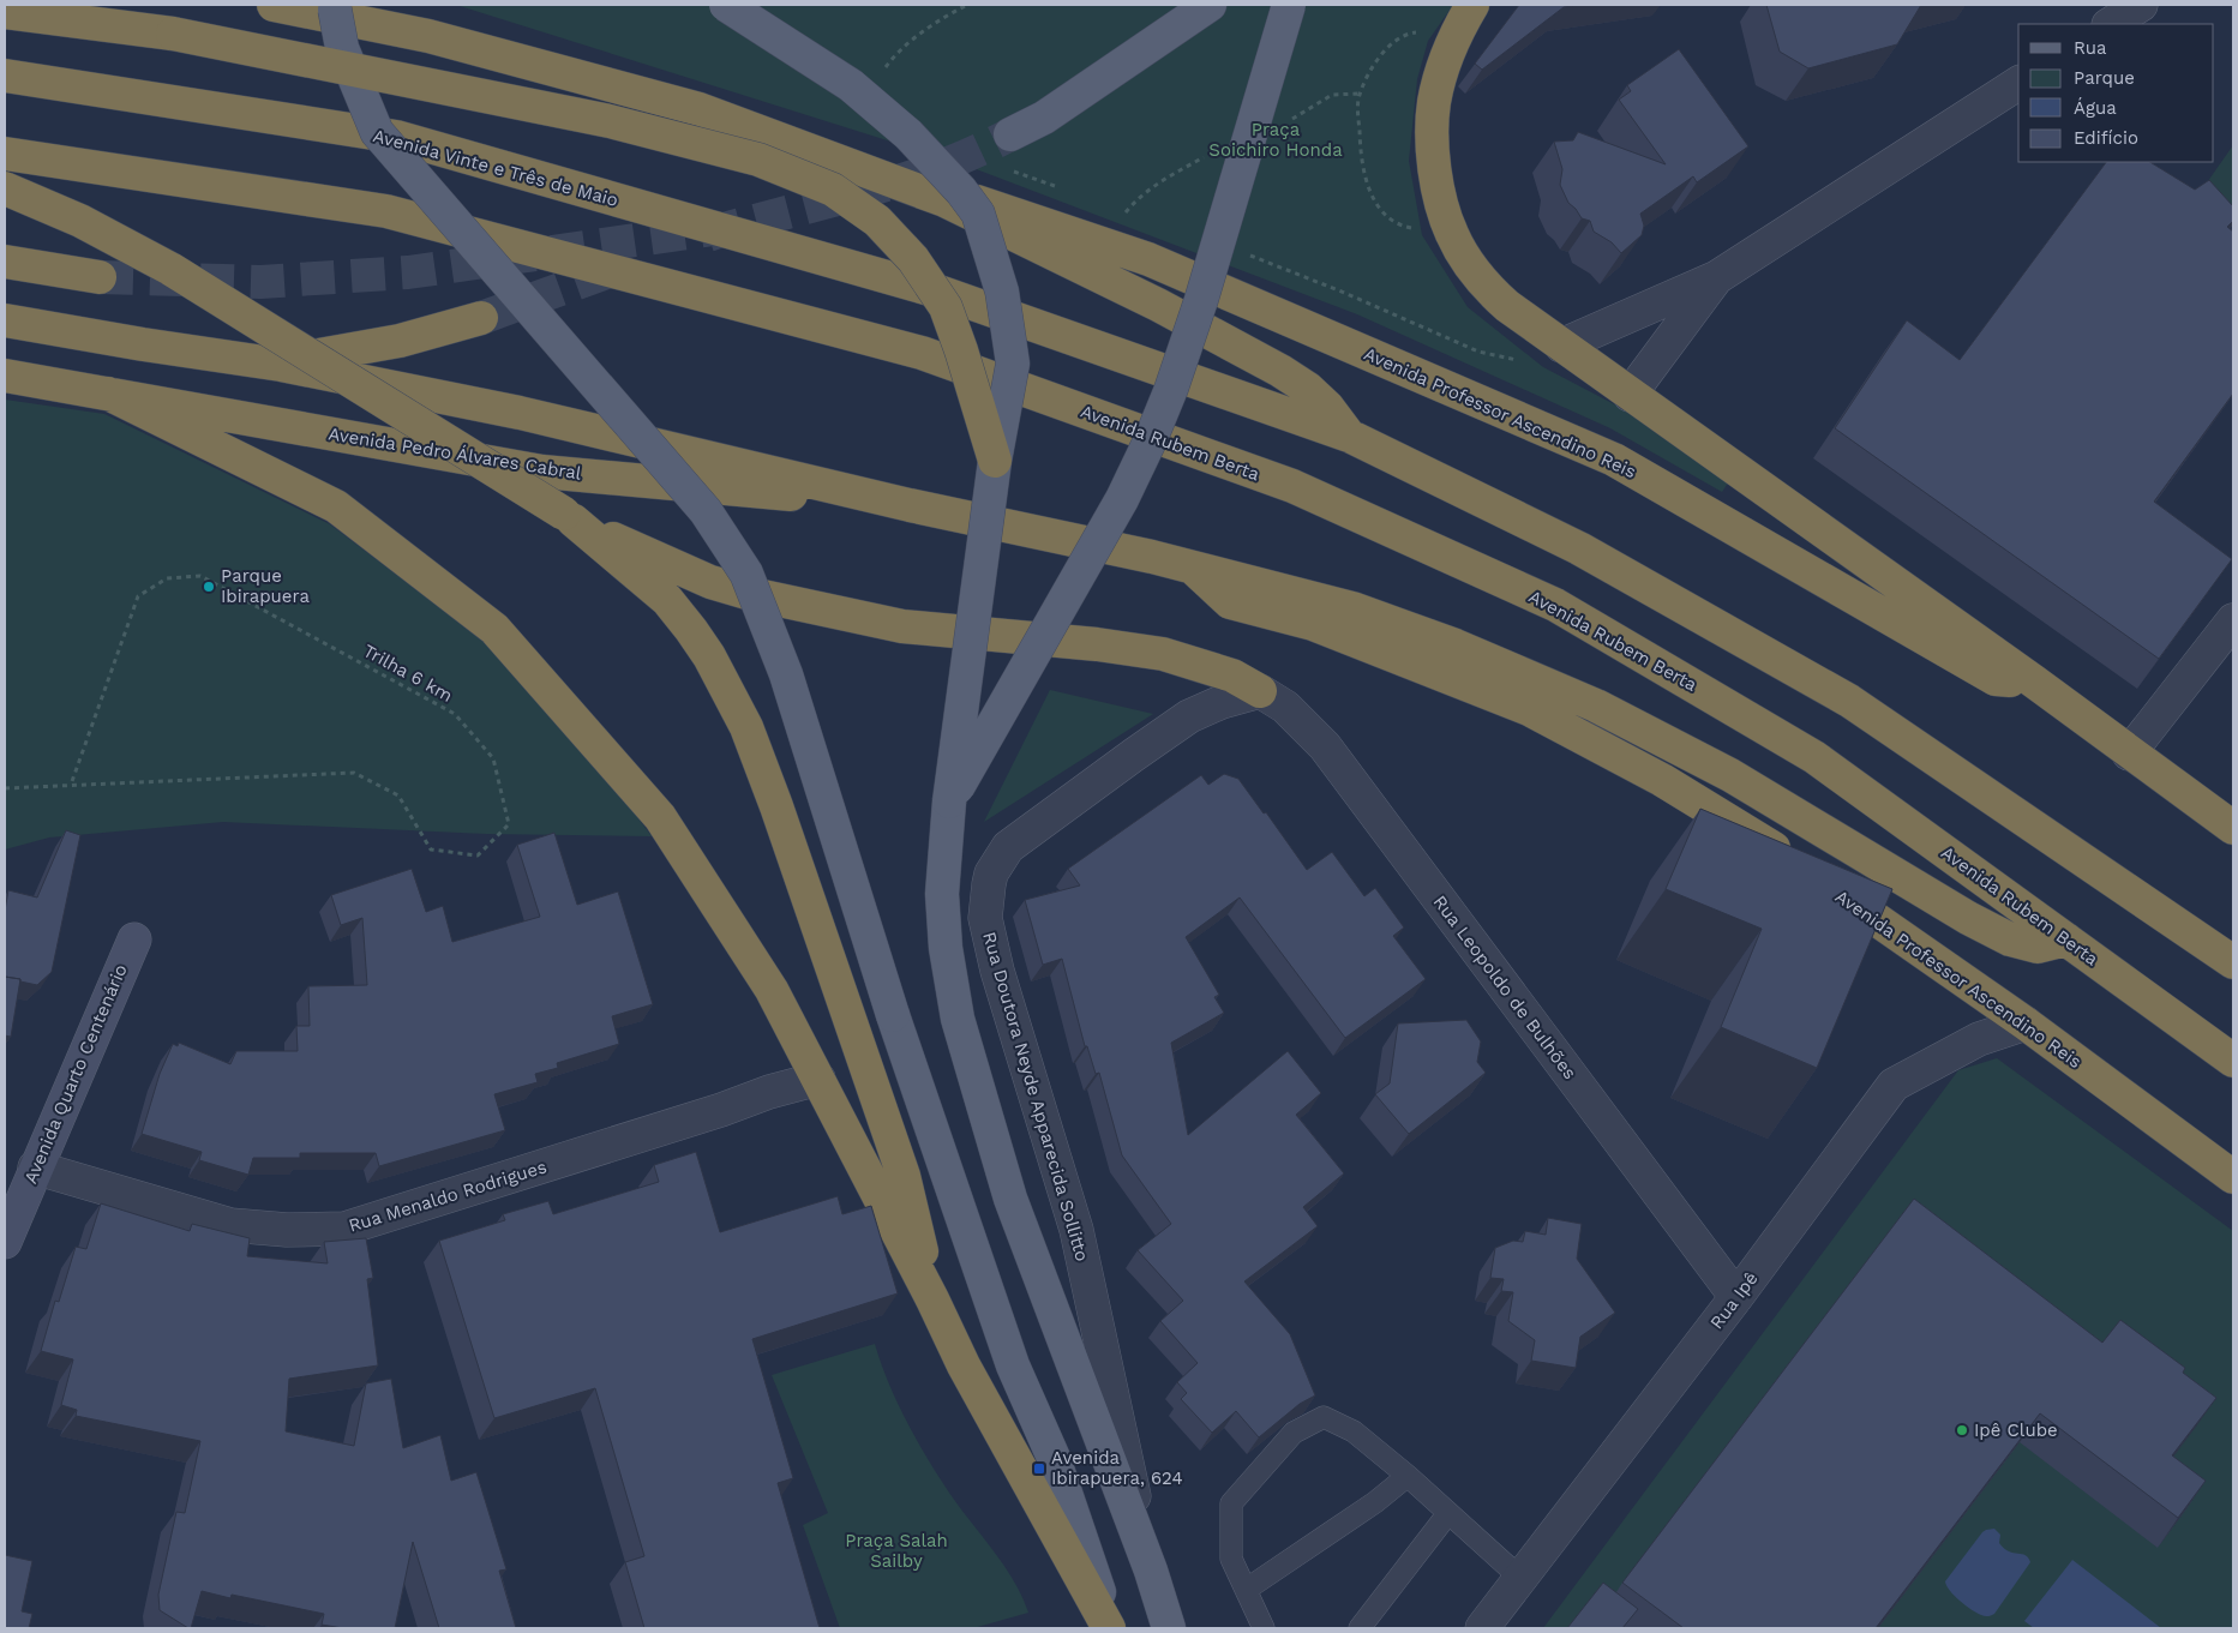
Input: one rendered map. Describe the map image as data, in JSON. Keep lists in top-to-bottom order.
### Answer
{
  "streets": {
    "highway": [
      "Avenida Vinte e Três de Maio",
      "Avenida Professor Ascendino Reis",
      "Avenida Rubem Berta",
      "Avenida Pedro Álvares Cabral"
    ],
    "street": [
      "Rua Leopoldo de Bulhões",
      "Avenida Quarto Centenário",
      "Rua Doutora Neyde Apparecida Sollitto",
      "Rua Menaldo Rodrigues",
      "Rua Ipê"
    ],
    "path": ["Trilha 6 km"]
  },
  "crossings": [
    ["Avenida Professor Ascendino Reis", "Rua Ipê"],
    ["Rua Leopoldo de Bulhões", "Rua Doutora Neyde Apparecida Sollitto"],
    ["Rua Leopoldo de Bulhões", "Rua Ipê"],
    ["Avenida Quarto Centenário", "Rua Menaldo Rodrigues"]
  ],
  "parks": ["Praça Soichiro Honda", "Praça Salah Sailby"],
  "places": {
    "other": ["Parque Ibirapuera", "Ipê Clube"],
    "transit": ["Avenida Ibirapuera, 624"]
  },
  "legend": [
    "Rua",
    "Parque",
    "Água",
    "Edifício"
  ]
}
